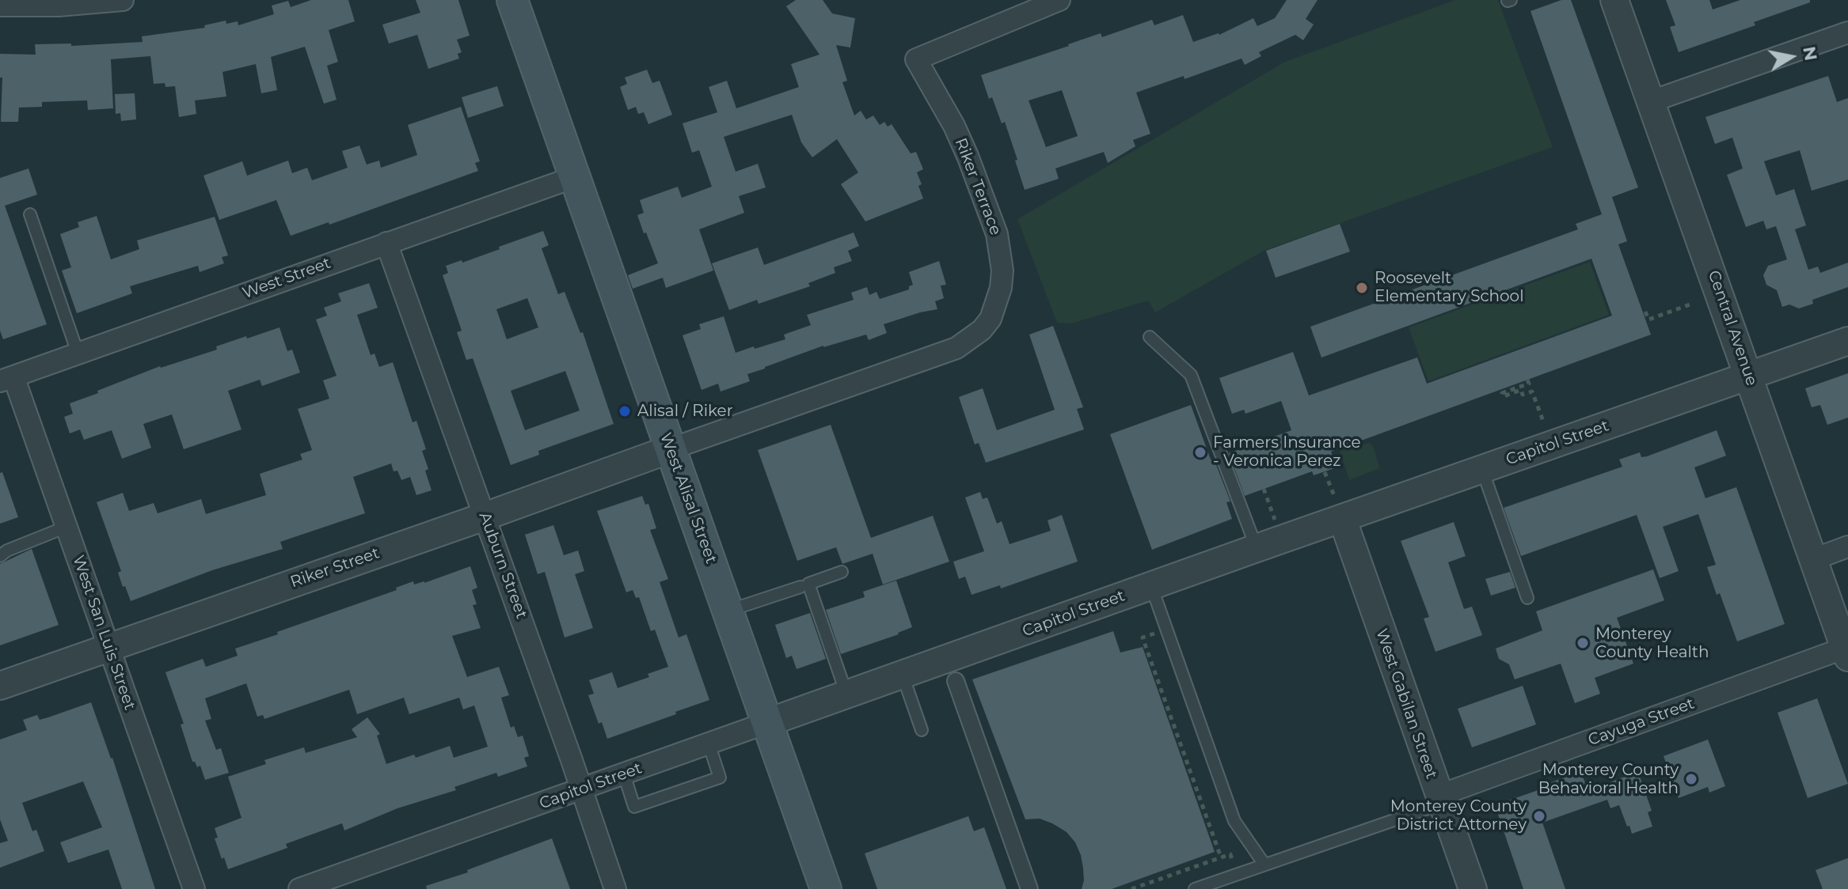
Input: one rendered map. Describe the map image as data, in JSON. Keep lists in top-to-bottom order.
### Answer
{
  "streets": {
    "main road": ["West Alisal Street"],
    "street": [
      "Riker Terrace",
      "West Street",
      "Central Avenue",
      "Capitol Street",
      "Auburn Street",
      "Riker Street",
      "West San Luis Street",
      "West Gabilan Street",
      "Cayuga Street"
    ]
  },
  "crossings": [
    ["Riker Terrace", "West Alisal Street"],
    ["Riker Terrace", "Riker Street"],
    ["West Street", "West Alisal Street"],
    ["West Street", "Auburn Street"],
    ["West Street", "West San Luis Street"],
    ["Central Avenue", "Capitol Street"],
    ["Central Avenue", "Cayuga Street"],
    ["Capitol Street", "West Alisal Street"],
    ["Capitol Street", "Auburn Street"],
    ["Capitol Street", "West Gabilan Street"],
    ["West Alisal Street", "Riker Street"],
    ["Auburn Street", "Riker Street"],
    ["Riker Street", "West San Luis Street"],
    ["West Gabilan Street", "Cayuga Street"]
  ],
  "places": [
    "Roosevelt Elementary School",
    "Alisal / Riker",
    "Farmers Insurance - Veronica Perez",
    "Monterey County Health",
    "Monterey County Behavioral Health",
    "Monterey County District Attorney"
  ],
  "north": "right"
}
